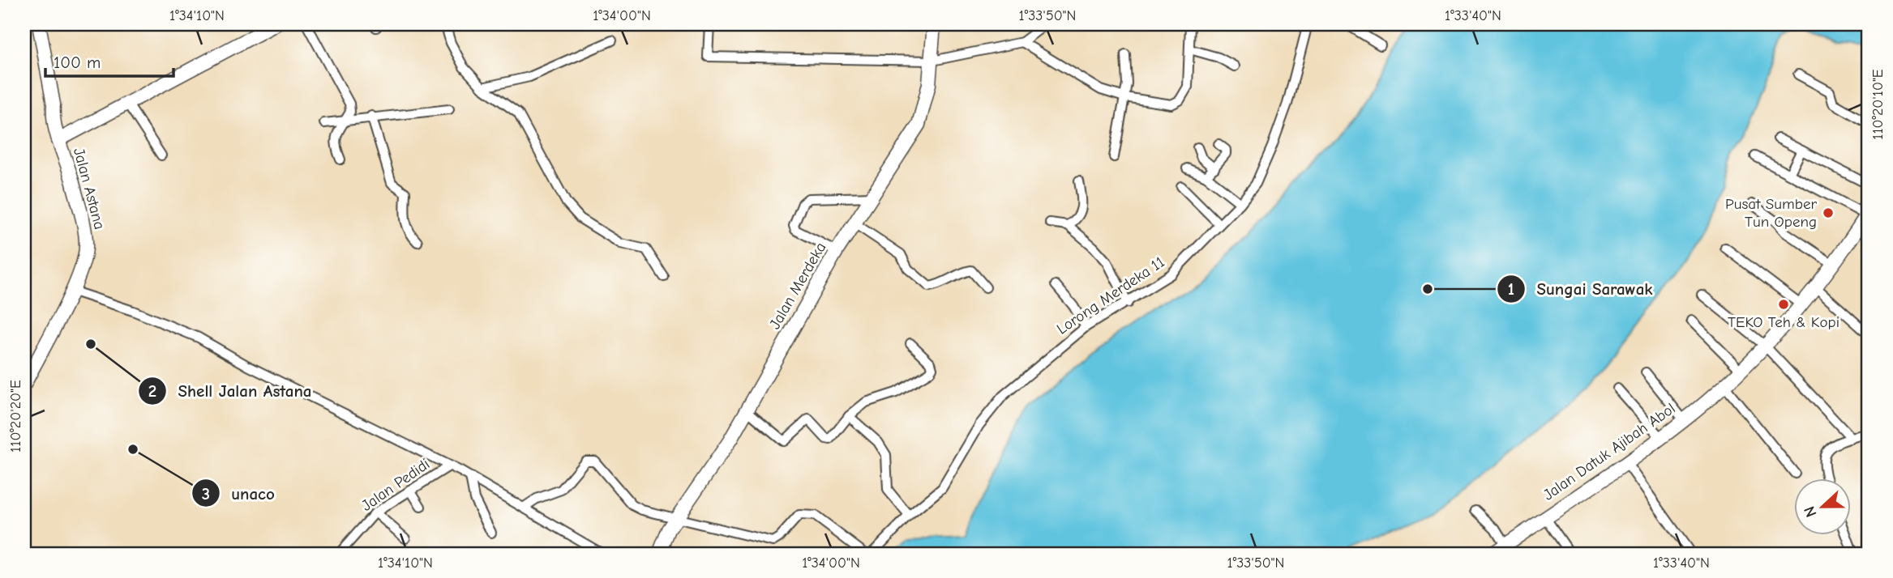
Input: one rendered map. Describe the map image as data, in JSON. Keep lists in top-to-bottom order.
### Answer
{
  "streets": {
    "main road": ["Jalan Astana", "Jalan Merdeka", "Jalan Datuk Ajibah Abol"],
    "street": ["Lorong Merdeka 11", "Jalan Pedidi"]
  },
  "places": [
    "Pusat Sumber Tun Openg",
    "Sungai Sarawak",
    "TEKO Teh & Kopi",
    "Shell Jalan Astana",
    "unaco"
  ],
  "scale_bar": "100 m",
  "north": "left",
  "coordinates": [
    "1°34'10\"N",
    "1°34'00\"N",
    "1°33'50\"N",
    "1°33'40\"N",
    "110°20'10\"E",
    "110°20'20\"E"
  ]
}
